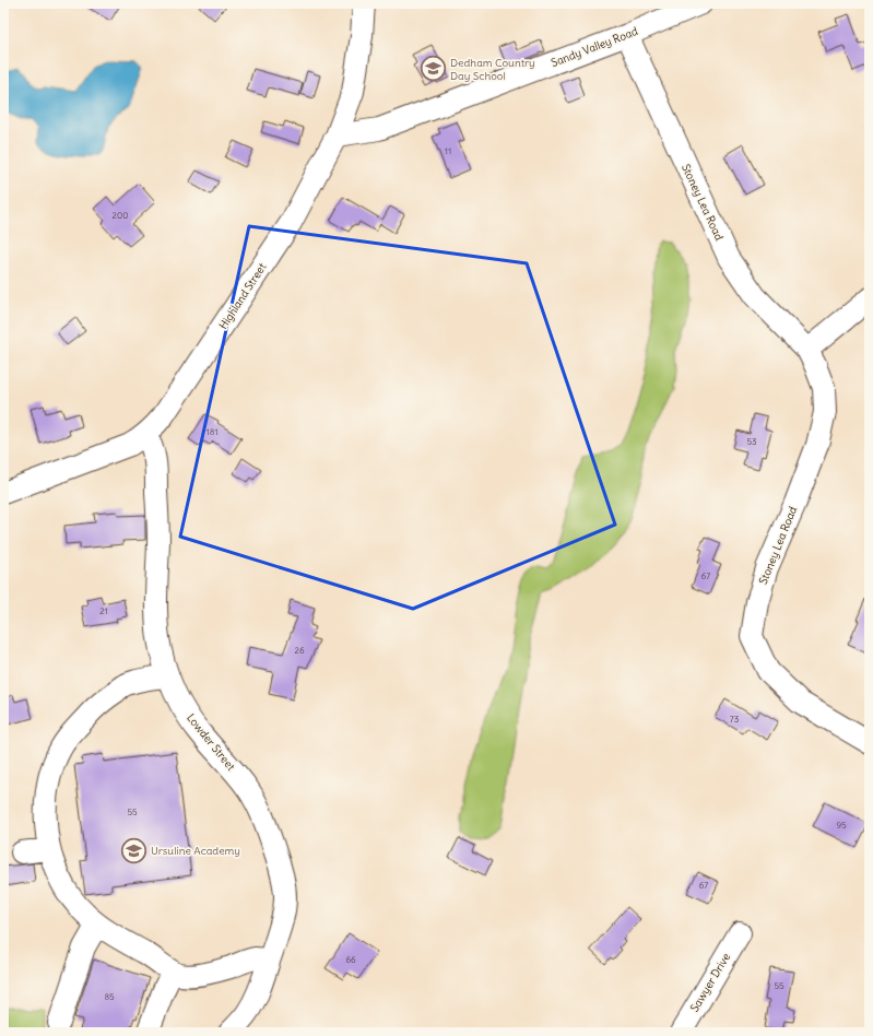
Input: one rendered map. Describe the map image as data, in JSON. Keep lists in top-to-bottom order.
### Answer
{
  "streets": {
    "street": [
      "Sandy Valley Road",
      "Stoney Lea Road",
      "Highland Street",
      "Lowder Street",
      "Sawyer Drive"
    ]
  },
  "crossings": [
    ["Sandy Valley Road", "Stoney Lea Road"],
    ["Sandy Valley Road", "Highland Street"],
    ["Highland Street", "Lowder Street"]
  ],
  "places": {
    "school or university": ["Dedham Country Day School", "Ursuline Academy"]
  },
  "house_numbers": [
    "11",
    "200",
    "181",
    "53",
    "67",
    "21",
    "26",
    "73",
    "55",
    "95",
    "67",
    "66",
    "55",
    "85"
  ]
}
